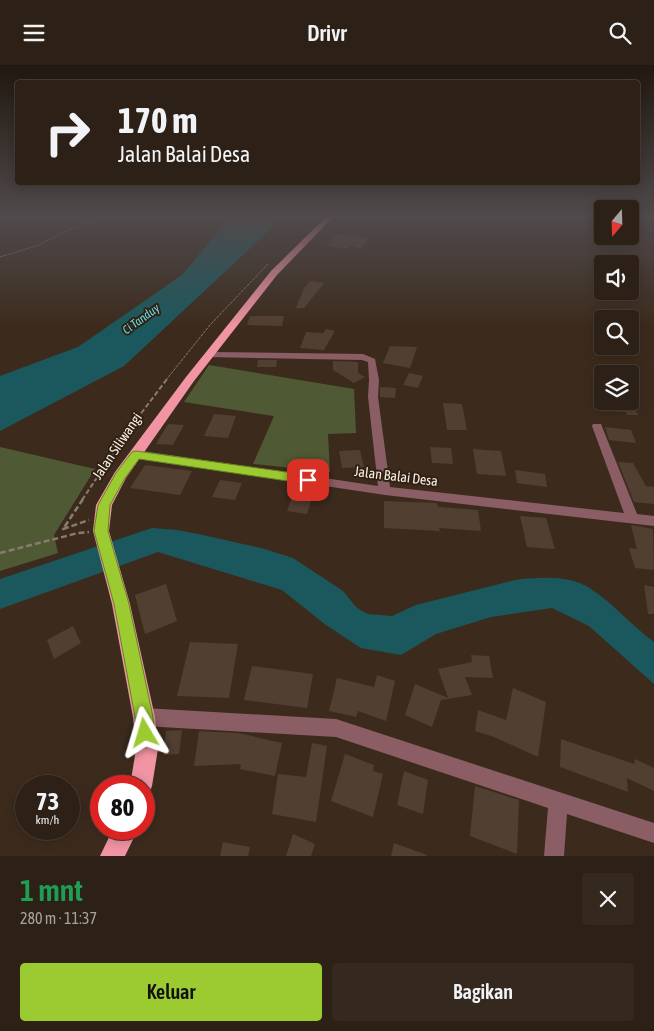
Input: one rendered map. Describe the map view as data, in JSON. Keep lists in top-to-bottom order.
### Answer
{
  "streets": {
    "highway": ["Jalan Siliwangi"],
    "street": ["Jalan Balai Desa"]
  },
  "crossings": [
    ["Jalan Siliwangi", "Jalan Balai Desa"]
  ],
  "water": ["Ci Tanduy"],
  "north": "bottom",
  "page": {
    "header": "Drivr",
    "turn": ["170 m", "Jalan Balai Desa"],
    "speed": "73 km/h",
    "limit": "80",
    "heading": ["1 mnt", "280 m · 11:37"],
    "buttons": ["Keluar", "Bagikan"]
  }
}
